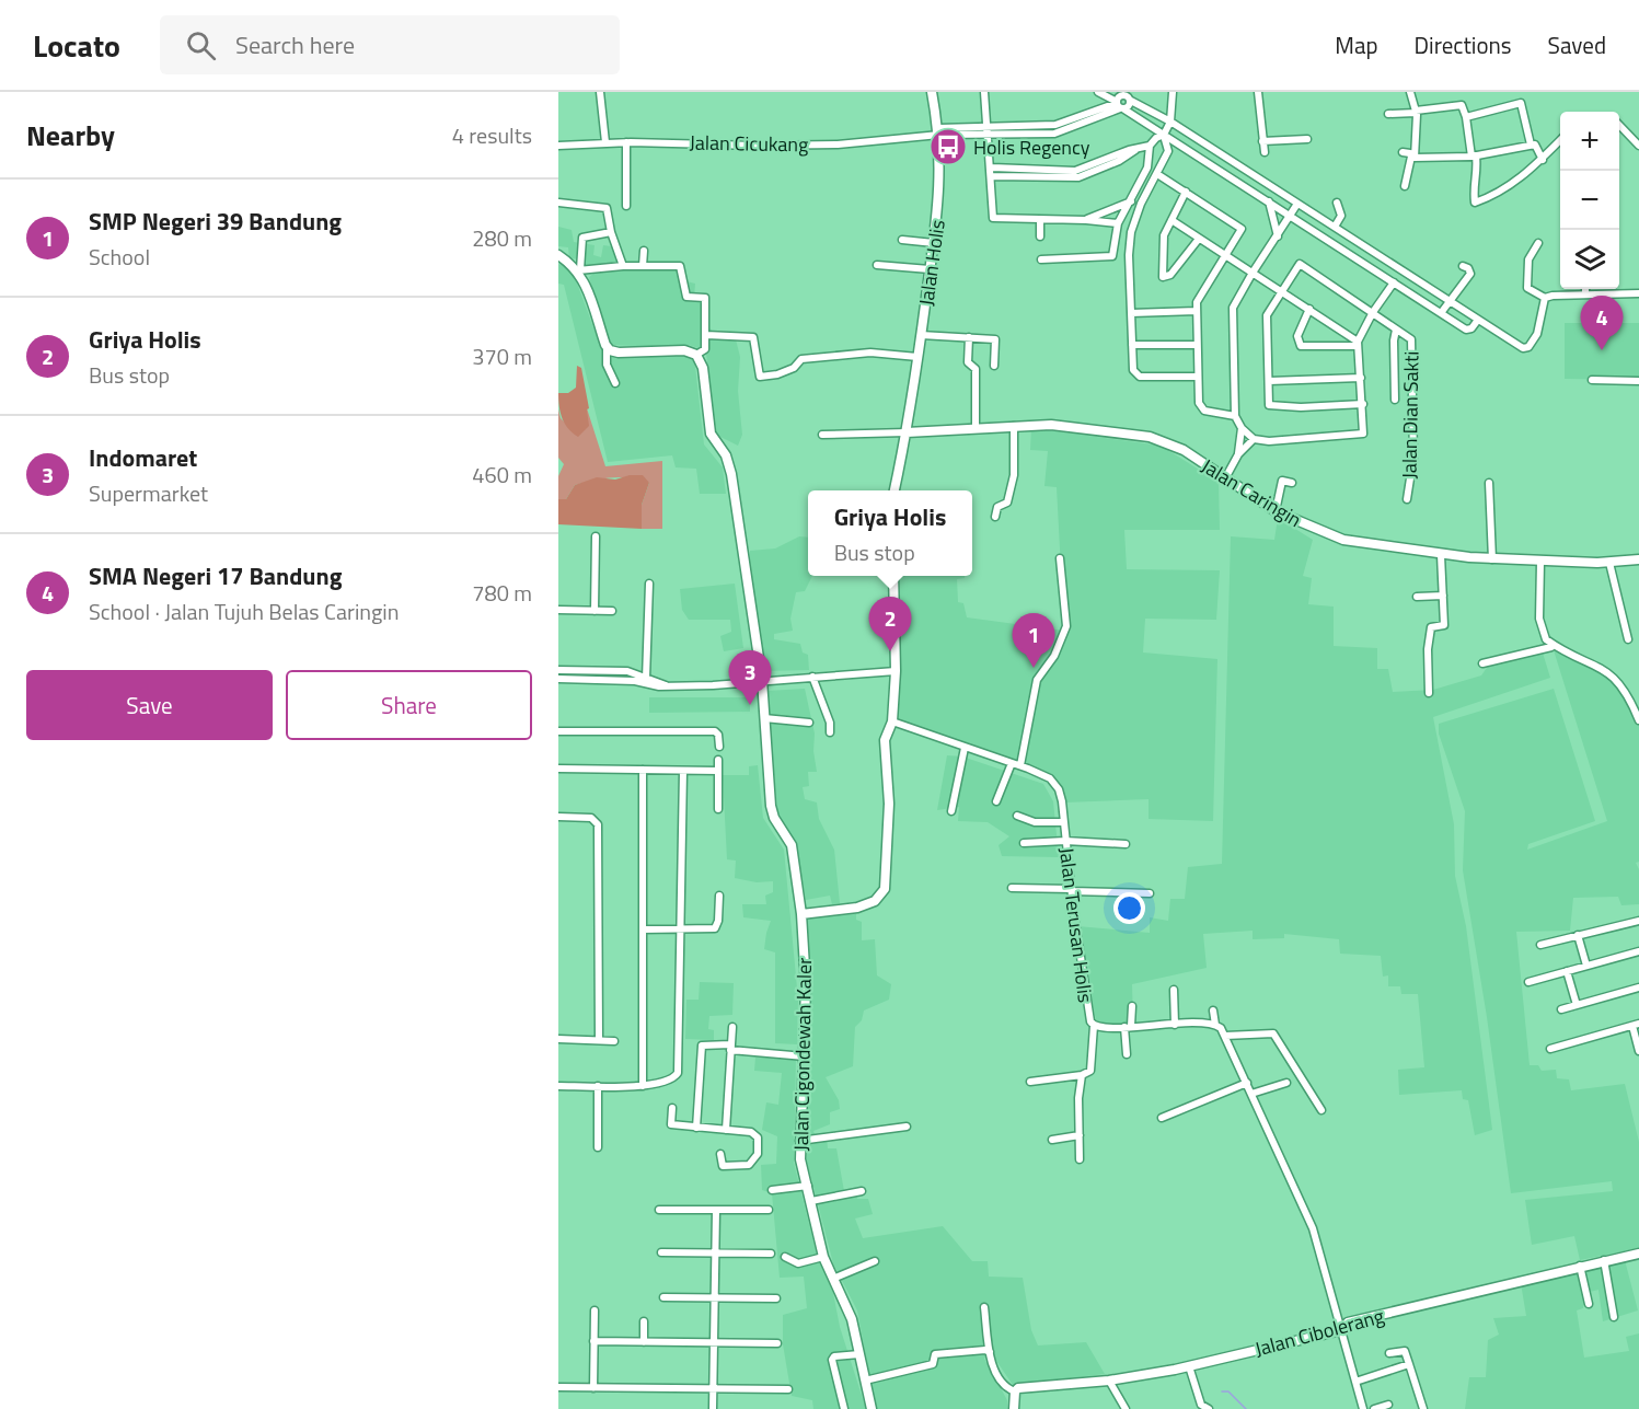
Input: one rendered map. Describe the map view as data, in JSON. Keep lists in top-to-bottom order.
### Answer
{
  "streets": {
    "main road": [
      "Jalan Holis",
      "Jalan Caringin",
      "Jalan Cigondewah Kaler",
      "Jalan Cibolerang"
    ],
    "street": ["Jalan Cicukang", "Jalan Dian Sakti", "Jalan Terusan Holis"]
  },
  "crossings": [
    ["Jalan Cicukang", "Jalan Holis"],
    ["Jalan Holis", "Jalan Caringin"]
  ],
  "places": {
    "bus stop": ["Holis Regency"]
  },
  "page": {
    "header": "Locato",
    "search": "Search here",
    "nav": ["Map", "Directions", "Saved"],
    "heading": ["Nearby", "4 results"],
    "map_buttons": ["+", "−"],
    "list": [
      {
        "mark": "1",
        "name": "SMP Negeri 39 Bandung",
        "note": "School",
        "value": "280 m"
      },
      {
        "mark": "2",
        "name": "Griya Holis",
        "note": "Bus stop",
        "value": "370 m"
      },
      {
        "mark": "3",
        "name": "Indomaret",
        "note": "Supermarket",
        "value": "460 m"
      },
      {
        "mark": "4",
        "name": "SMA Negeri 17 Bandung",
        "note": "School · Jalan Tujuh Belas Caringin",
        "value": "780 m"
      }
    ],
    "pins": [
      "4",
      "2",
      "1",
      "3"
    ],
    "popup": ["Griya Holis", "Bus stop"],
    "buttons": ["Save", "Share"]
  }
}
